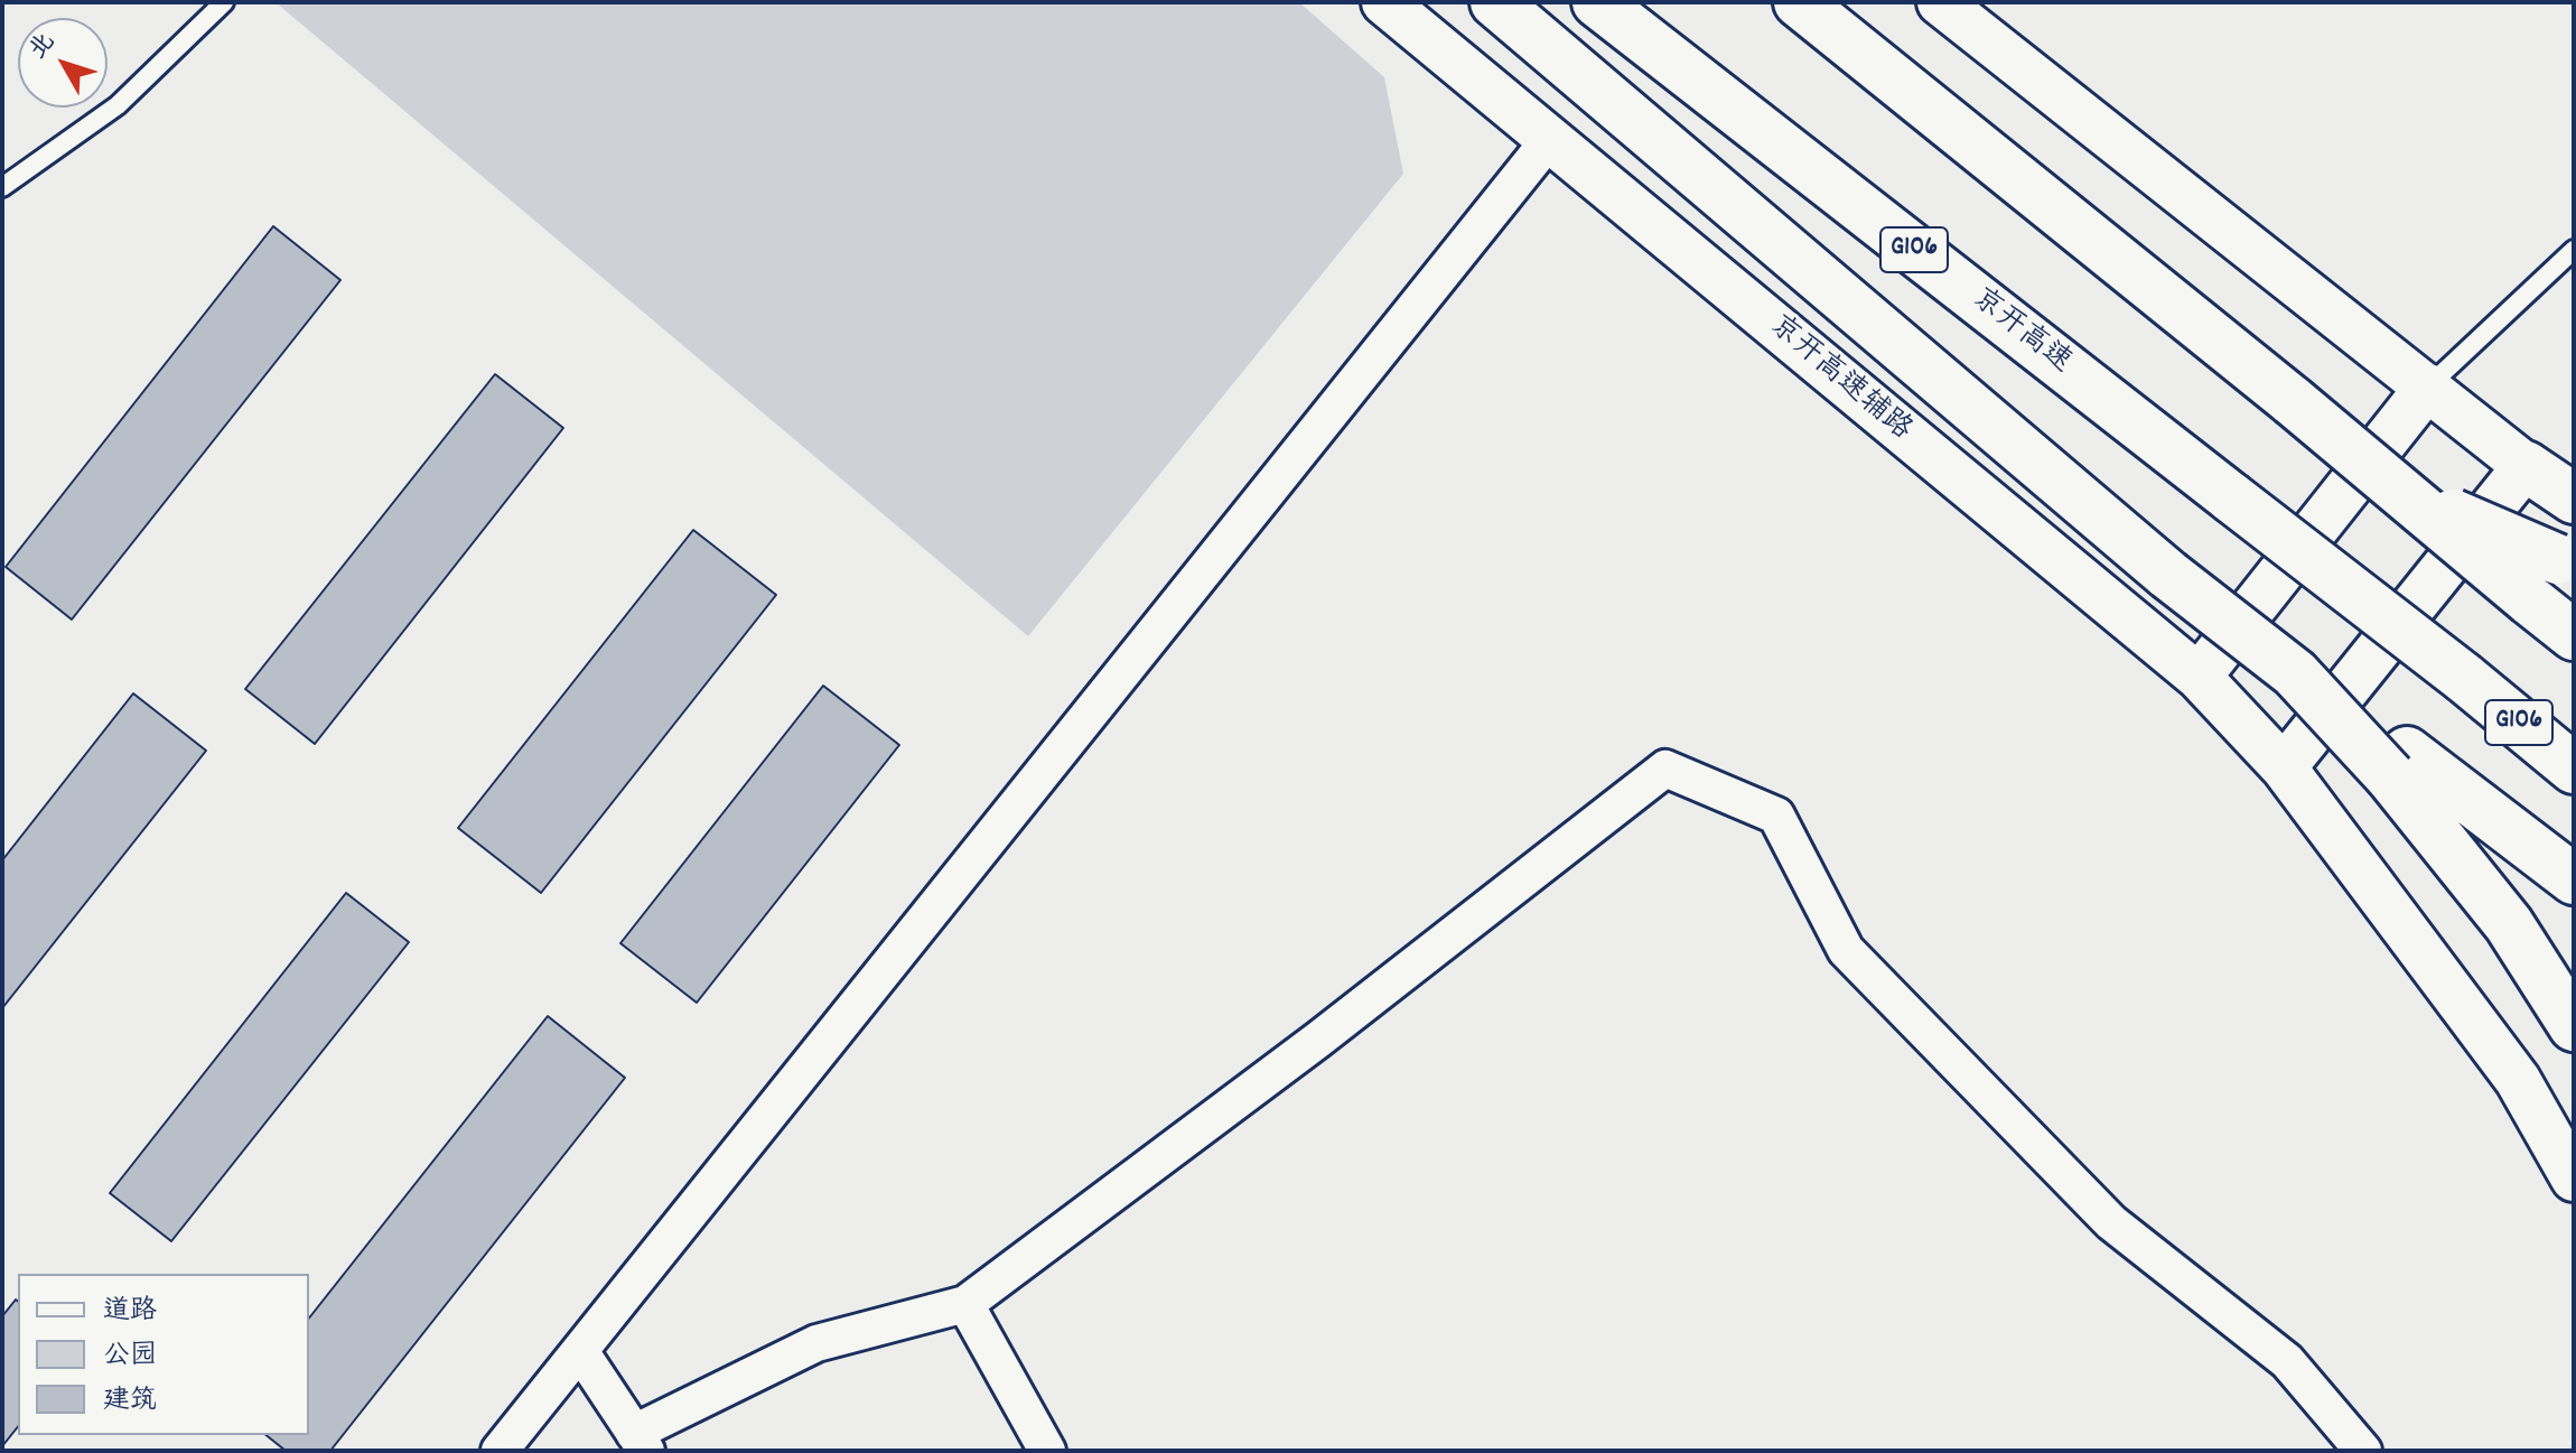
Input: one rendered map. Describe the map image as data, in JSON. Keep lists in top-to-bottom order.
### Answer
{
  "streets": {
    "main road": ["G106", "京开高速"],
    "street": ["京开高速辅路"]
  },
  "legend": ["道路", "公园", "建筑"],
  "north": "top left"
}
